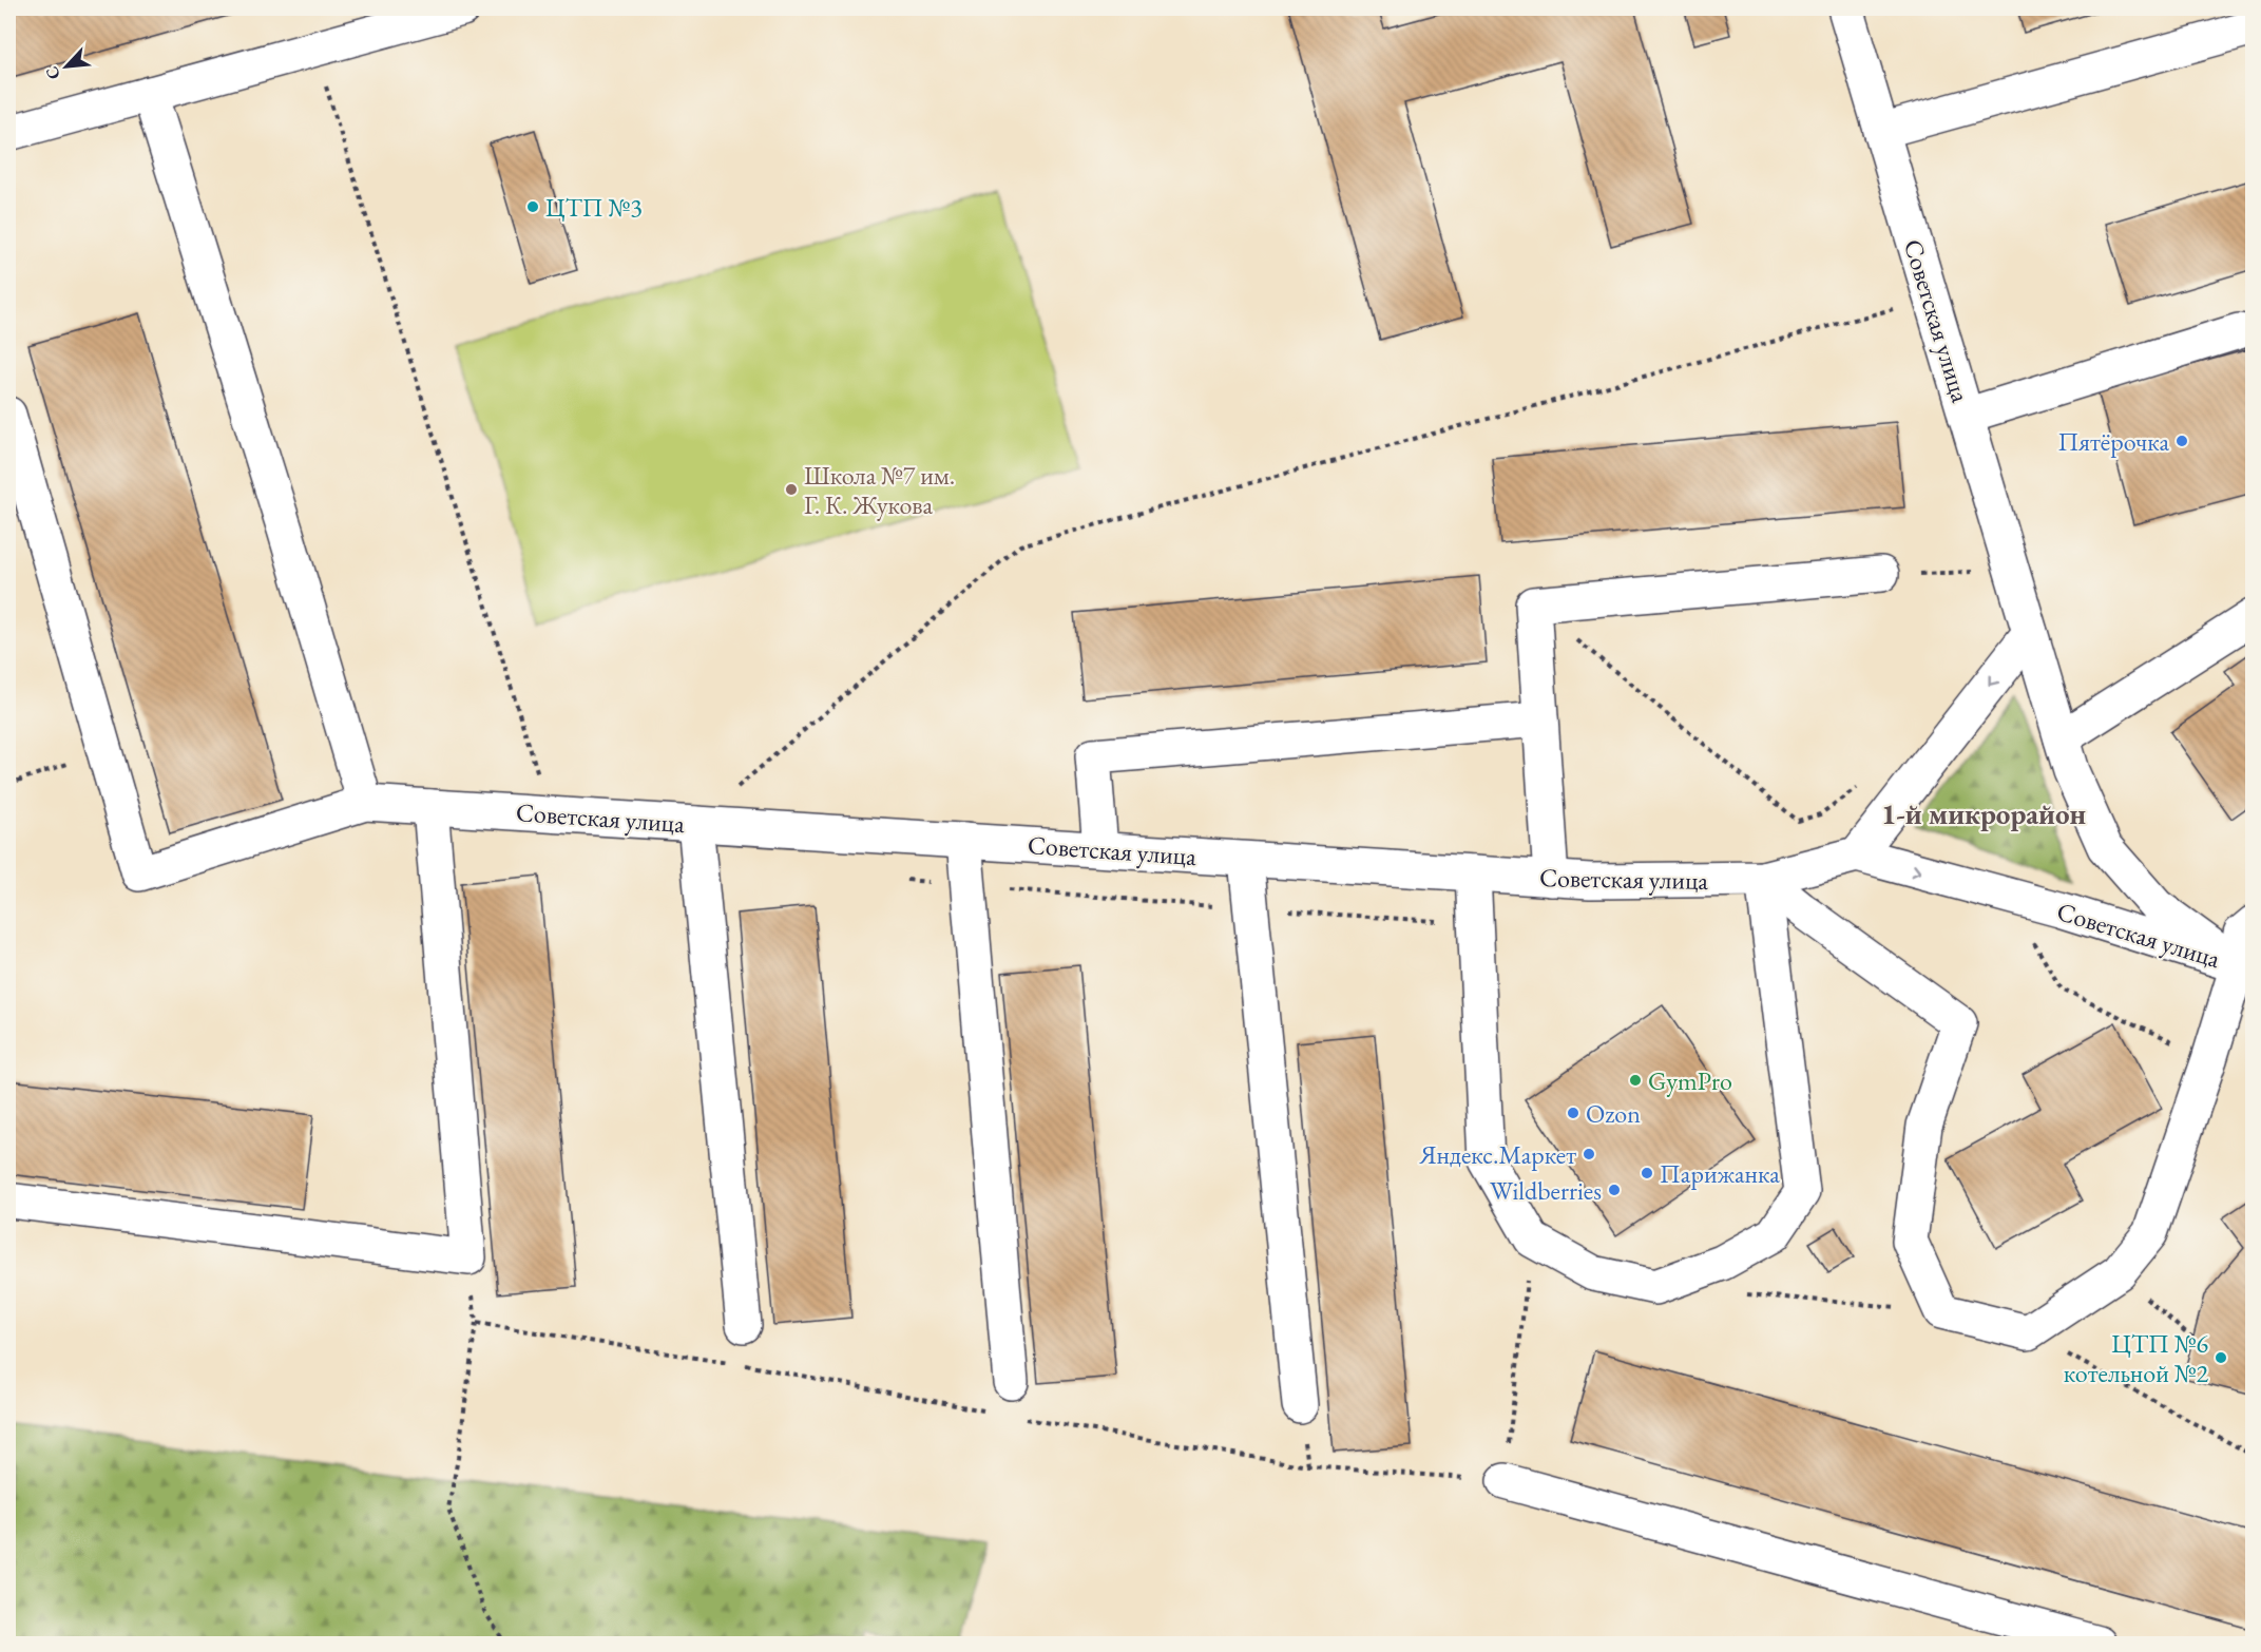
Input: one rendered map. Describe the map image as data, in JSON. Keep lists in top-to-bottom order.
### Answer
{
  "streets": {
    "street": ["Советская улица"]
  },
  "districts": ["1-й микрорайон"],
  "places": [
    "ЦТП №3",
    "Пятёрочка",
    "Школа №7 им. Г. К. Жукова",
    "GymPro",
    "Ozon",
    "Яндекс.Маркет",
    "Парижанка",
    "Wildberries",
    "ЦТП №6 котельной №2"
  ],
  "north": "bottom left"
}
